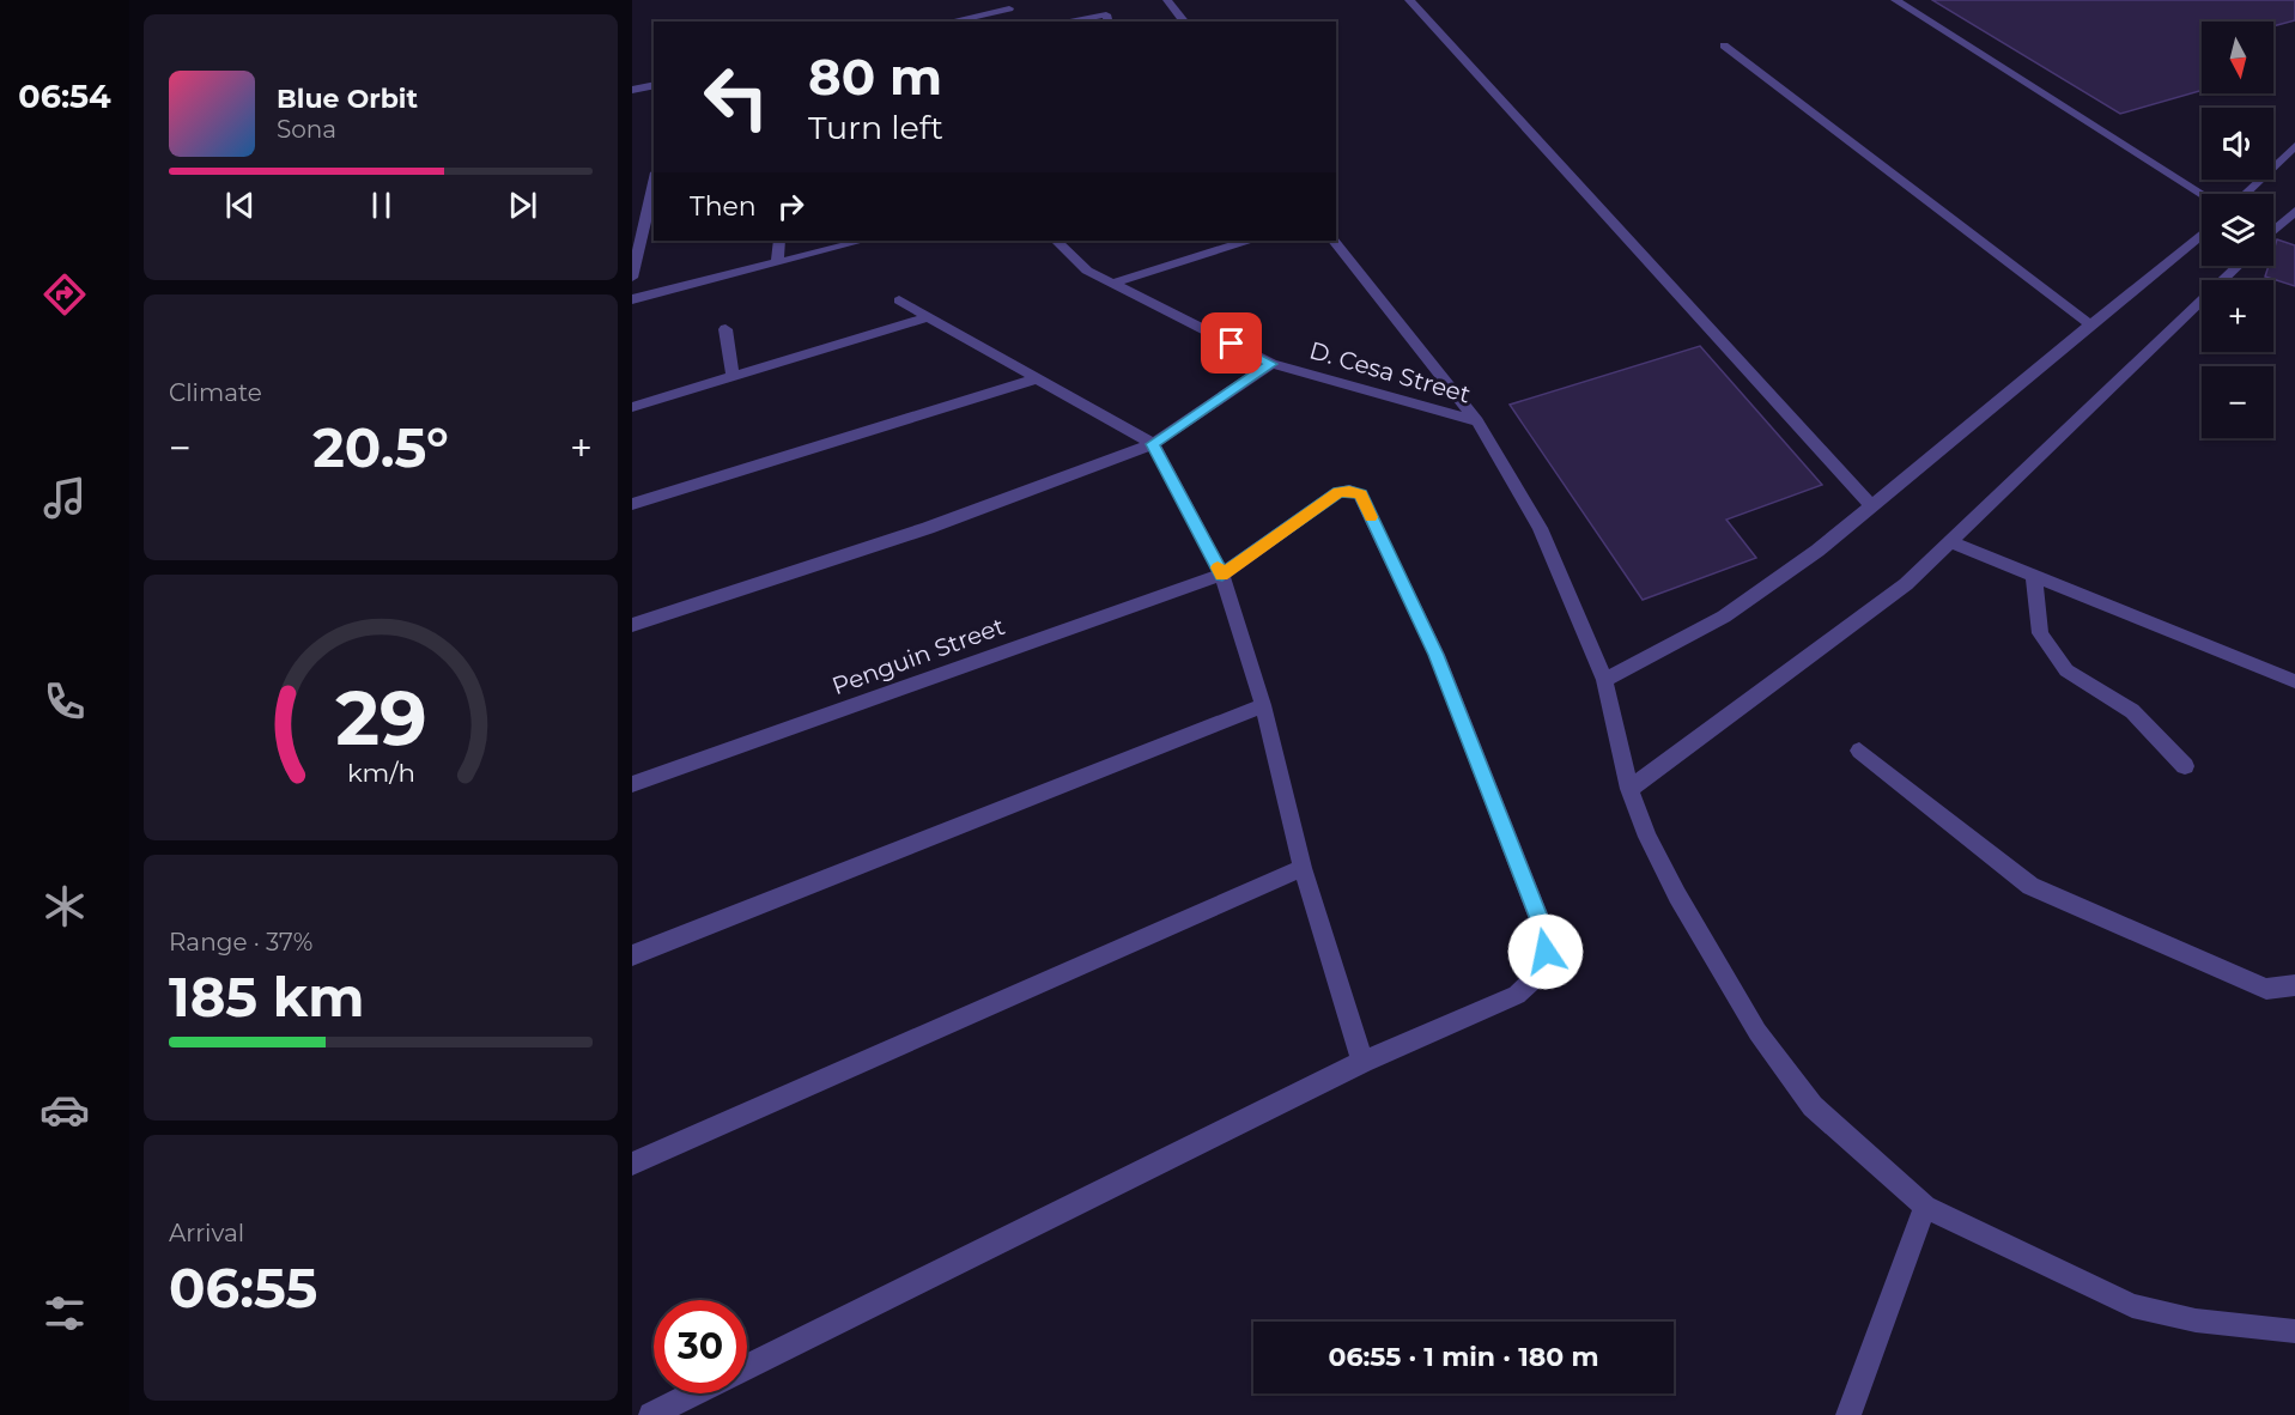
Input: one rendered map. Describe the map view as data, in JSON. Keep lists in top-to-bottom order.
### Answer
{
  "streets": {
    "street": ["D. Cesa Street", "Penguin Street"]
  },
  "north": "bottom",
  "page": {
    "tabs": "06:54",
    "map_buttons": ["+", "−"],
    "turn": ["80 m", "Turn left"],
    "song": ["Blue Orbit", "Sona"],
    "then": "Then",
    "tile": [
      "Climate",
      ["Range · 37%", "185 km"],
      ["Arrival", "06:55"]
    ],
    "heat": ["−", "20.5°", "+"],
    "limit": "30",
    "trip": "06:55 · 1 min · 180 m",
    "gauge": ["29", "km/h"]
  }
}
